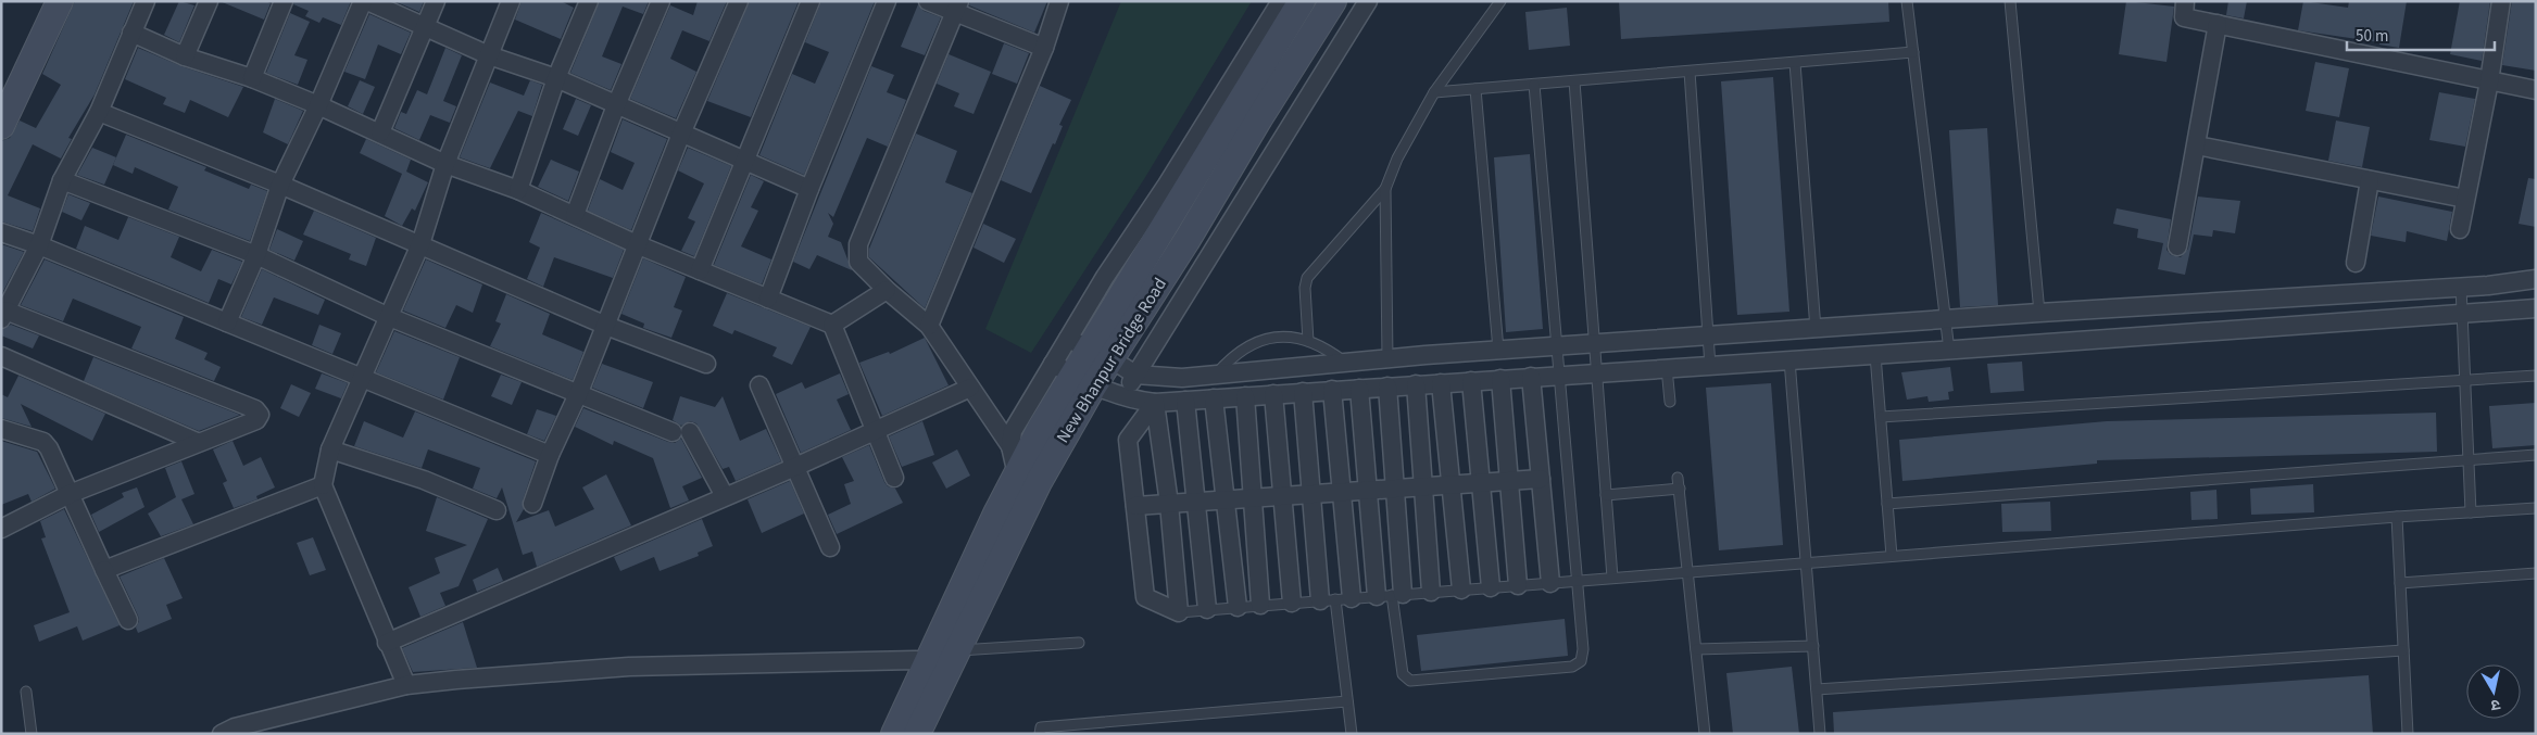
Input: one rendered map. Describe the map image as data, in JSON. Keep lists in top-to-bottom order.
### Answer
{
  "streets": {
    "street": ["New Bhanpur Bridge Road"]
  },
  "scale_bar": "50 m",
  "north": "bottom"
}
